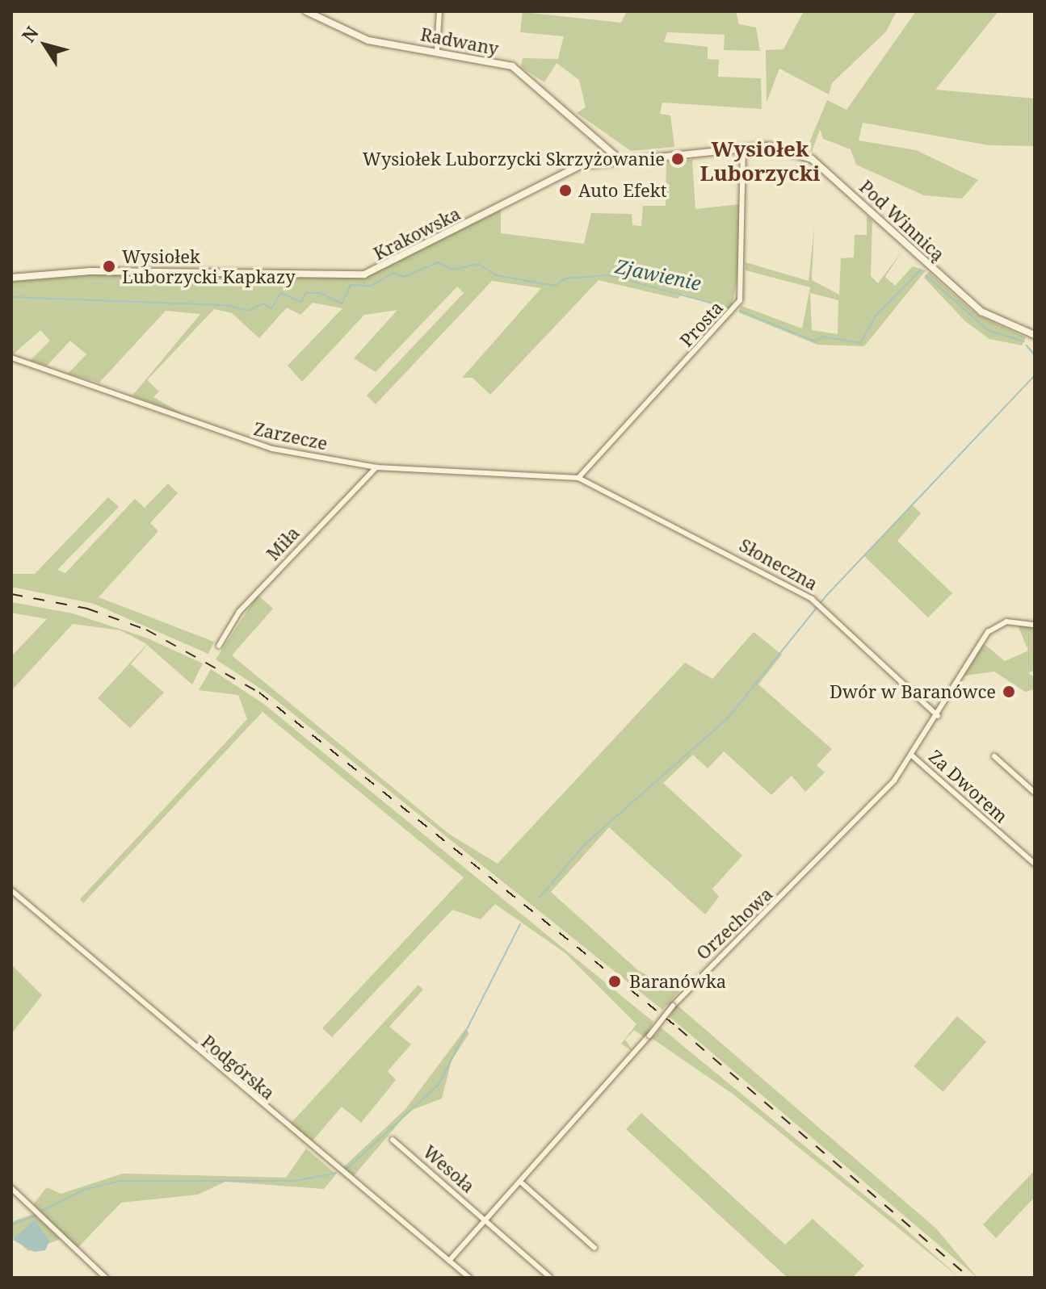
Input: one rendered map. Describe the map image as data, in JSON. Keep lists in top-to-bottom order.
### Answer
{
  "streets": {
    "street": [
      "Radwany",
      "Pod Winnicą",
      "Krakowska",
      "Prosta",
      "Zarzecze",
      "Miła",
      "Słoneczna",
      "Za Dworem",
      "Orzechowa",
      "Podgórska",
      "Wesoła"
    ]
  },
  "crossings": [
    ["Radwany", "Krakowska"],
    ["Pod Winnicą", "Krakowska"],
    ["Pod Winnicą", "Prosta"],
    ["Krakowska", "Prosta"],
    ["Prosta", "Zarzecze"],
    ["Prosta", "Słoneczna"],
    ["Zarzecze", "Miła"],
    ["Zarzecze", "Słoneczna"],
    ["Słoneczna", "Orzechowa"],
    ["Za Dworem", "Orzechowa"],
    ["Orzechowa", "Podgórska"],
    ["Orzechowa", "Wesoła"]
  ],
  "districts": ["Wysiołek Luborzycki"],
  "water": ["Zjawienie"],
  "places": [
    "Wysiołek Luborzycki Skrzyżowanie",
    "Auto Efekt",
    "Wysiołek Luborzycki Kapkazy",
    "Dwór w Baranówce",
    "Baranówka"
  ],
  "north": "top left"
}
